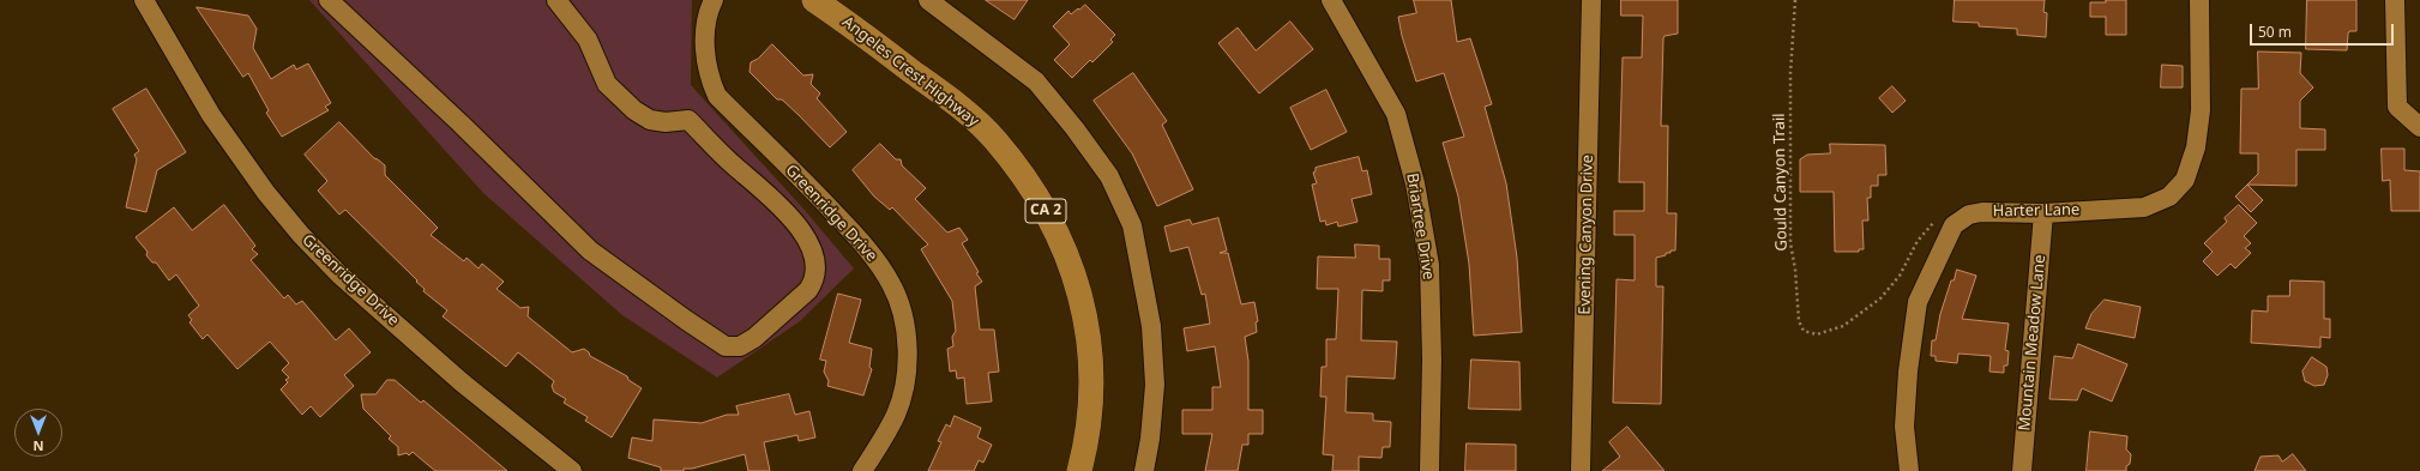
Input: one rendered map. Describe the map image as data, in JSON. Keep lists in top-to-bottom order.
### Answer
{
  "streets": {
    "main road": ["Angeles Crest Highway", "CA 2"],
    "street": [
      "Harter Lane",
      "Greenridge Drive",
      "Briartree Drive",
      "Evening Canyon Drive",
      "Mountain Meadow Lane"
    ],
    "path": ["Gould Canyon Trail"]
  },
  "crossings": [
    ["Gould Canyon Trail", "Harter Lane"],
    ["Harter Lane", "Mountain Meadow Lane"]
  ],
  "scale_bar": "50 m",
  "north": "bottom"
}
